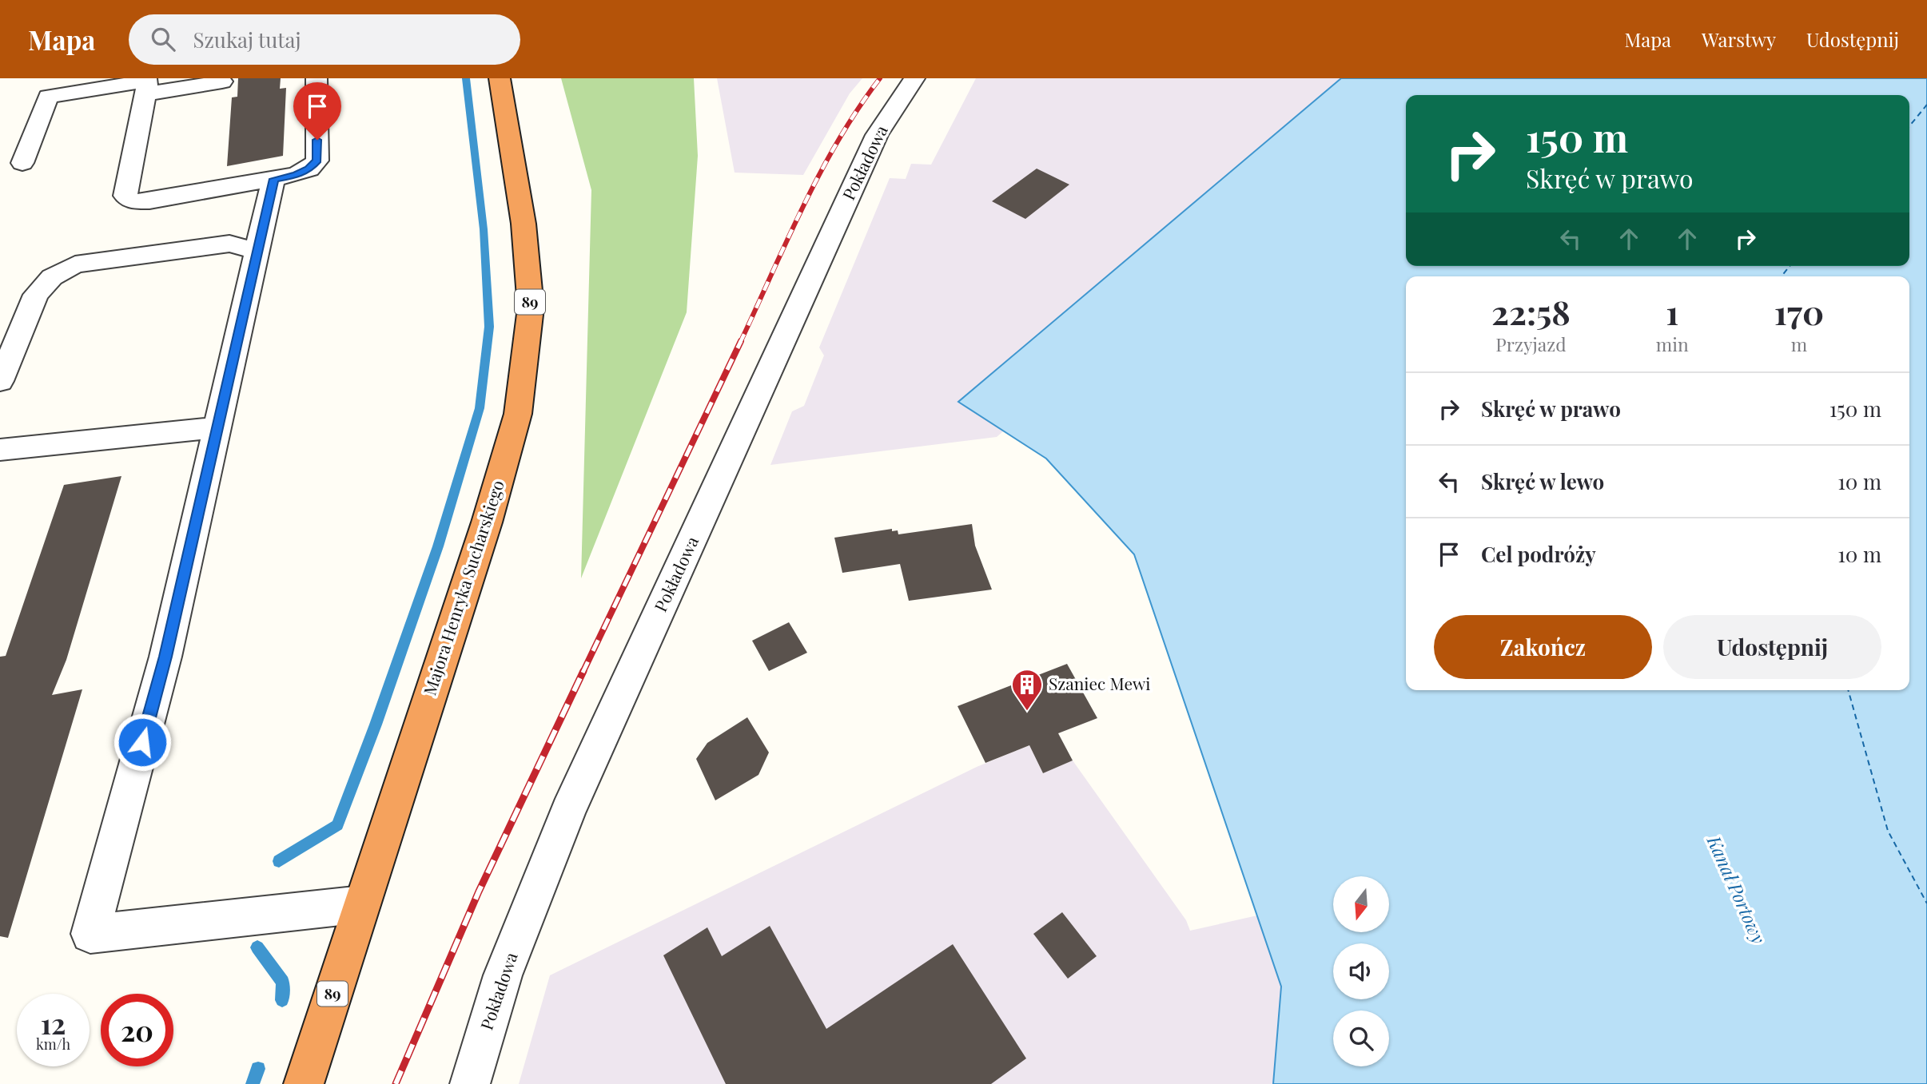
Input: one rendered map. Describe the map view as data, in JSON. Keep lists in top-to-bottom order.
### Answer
{
  "streets": {
    "highway": ["89", "Majora Henryka Sucharskiego"],
    "street": ["Pokładowa"]
  },
  "water": ["Kanał Portowy"],
  "places": {
    "building": ["Szaniec Mewi"]
  },
  "north": "bottom",
  "page": {
    "header": "Mapa",
    "search": "Szukaj tutaj",
    "nav": ["Mapa", "Warstwy", "Udostępnij"],
    "turn": ["150 m", "Skręć w prawo"],
    "eta": [
      "22:58",
      "Przyjazd",
      "1",
      "min",
      "170",
      "m"
    ],
    "list": [
      {
        "name": "Skręć w prawo",
        "value": "150 m"
      },
      {
        "name": "Skręć w lewo",
        "value": "10 m"
      },
      {
        "name": "Cel podróży",
        "value": "10 m"
      }
    ],
    "buttons": ["Zakończ", "Udostępnij"],
    "speed": "12 km/h",
    "limit": "20"
  }
}
